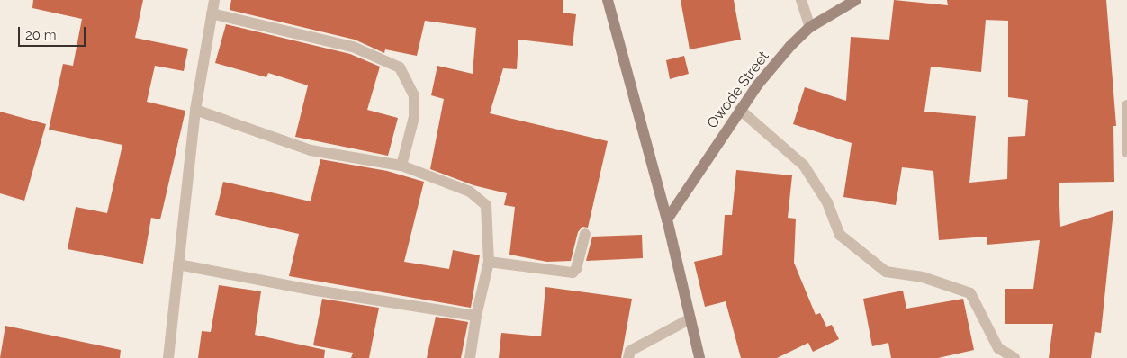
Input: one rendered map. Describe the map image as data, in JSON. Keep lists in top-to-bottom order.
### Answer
{
  "streets": {
    "main road": ["Owode Street"]
  },
  "scale_bar": "20 m"
}
